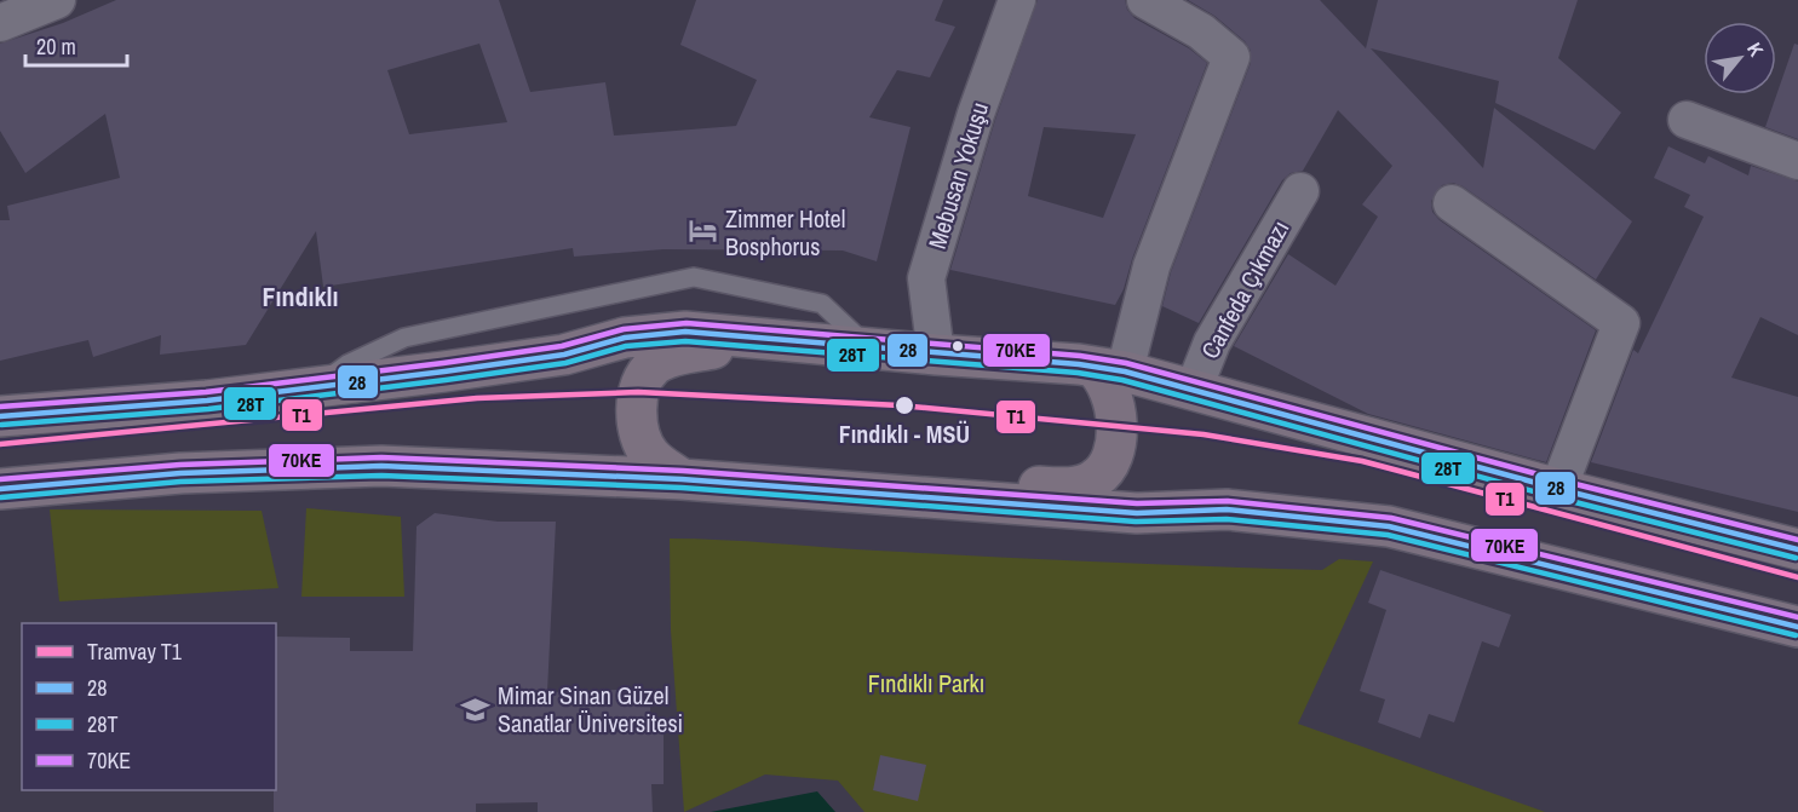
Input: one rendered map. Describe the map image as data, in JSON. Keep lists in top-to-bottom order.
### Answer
{
  "streets": {
    "street": ["Mebusan Yokuşu", "Canfeda Çıkmazı"]
  },
  "districts": ["Fındıklı"],
  "parks": ["Fındıklı Parkı"],
  "places": {
    "hotel": ["Zimmer Hotel Bosphorus"],
    "other": ["Fındıklı - MSÜ"],
    "school or university": ["Mimar Sinan Güzel Sanatlar Üniversitesi"]
  },
  "lines": [
    "transit line 70KE",
    "transit line 28",
    "transit line 28T",
    "tram line T1"
  ],
  "legend": [
    "Tramvay T1",
    "28",
    "28T",
    "70KE"
  ],
  "scale_bar": "20 m",
  "north": "top right"
}
